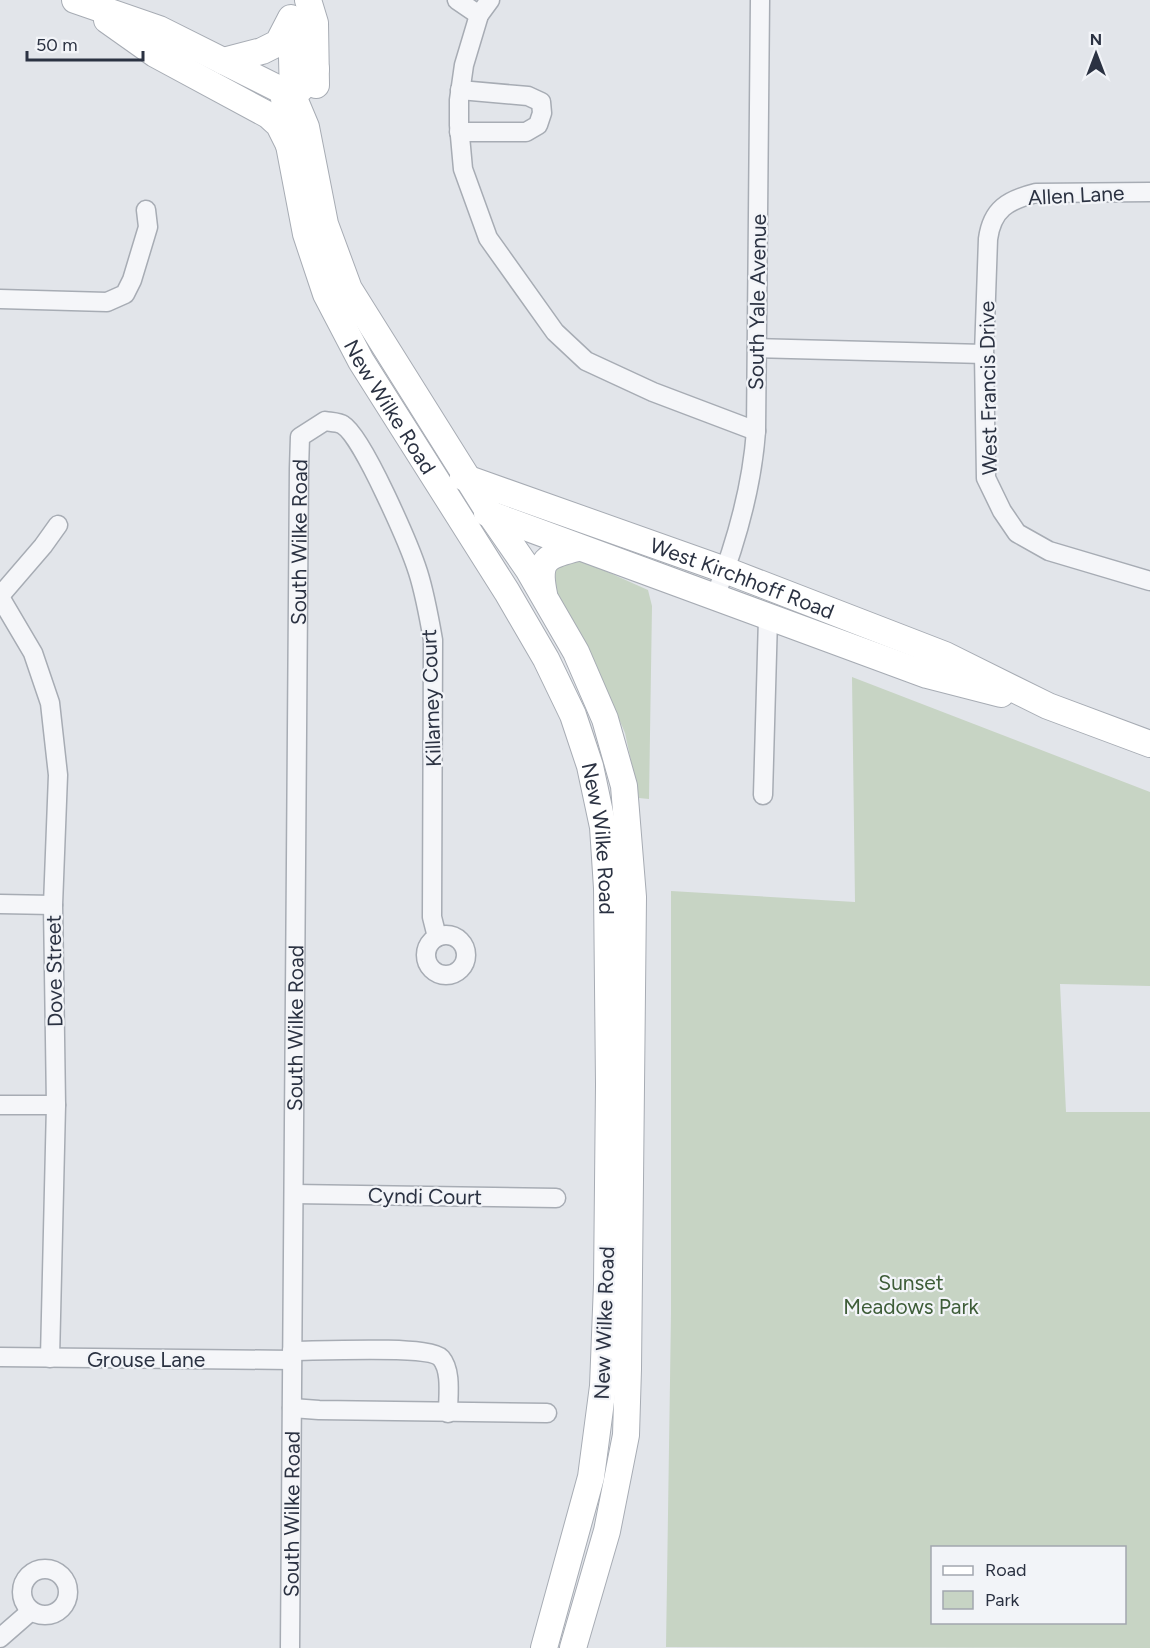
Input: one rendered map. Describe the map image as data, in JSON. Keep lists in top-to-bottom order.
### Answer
{
  "streets": {
    "main road": ["New Wilke Road", "West Kirchhoff Road"],
    "street": [
      "Allen Lane",
      "South Yale Avenue",
      "West Francis Drive",
      "South Wilke Road",
      "Killarney Court",
      "Dove Street",
      "Cyndi Court",
      "Grouse Lane"
    ]
  },
  "crossings": [
    ["Allen Lane", "West Francis Drive"],
    ["South Yale Avenue", "West Kirchhoff Road"],
    ["New Wilke Road", "West Kirchhoff Road"],
    ["South Wilke Road", "Killarney Court"],
    ["South Wilke Road", "Cyndi Court"],
    ["South Wilke Road", "Grouse Lane"],
    ["Dove Street", "Grouse Lane"]
  ],
  "parks": ["Sunset Meadows Park"],
  "legend": ["Road", "Park"],
  "scale_bar": "50 m",
  "north": "top"
}
